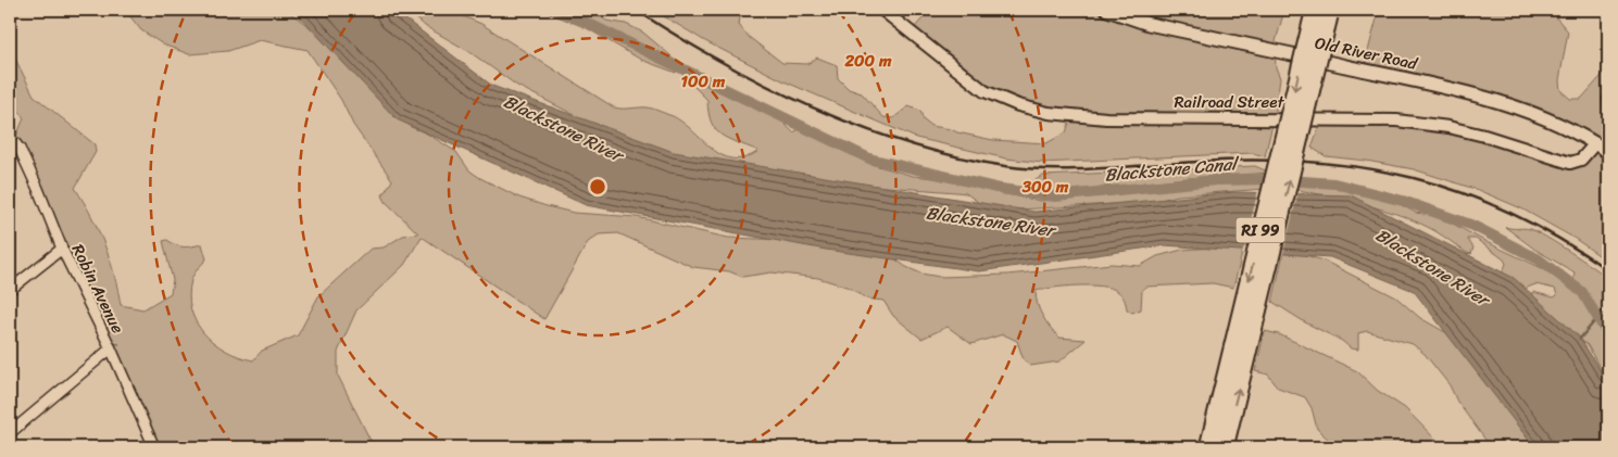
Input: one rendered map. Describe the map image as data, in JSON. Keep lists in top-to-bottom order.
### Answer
{
  "streets": {
    "highway": ["RI 99"],
    "main road": ["Old River Road"],
    "street": ["Railroad Street", "Robin Avenue"]
  },
  "crossings": [
    ["Old River Road", "Railroad Street"]
  ],
  "water": ["Blackstone River", "Blackstone Canal"],
  "rings": ["200 m", "100 m", "300 m"]
}
